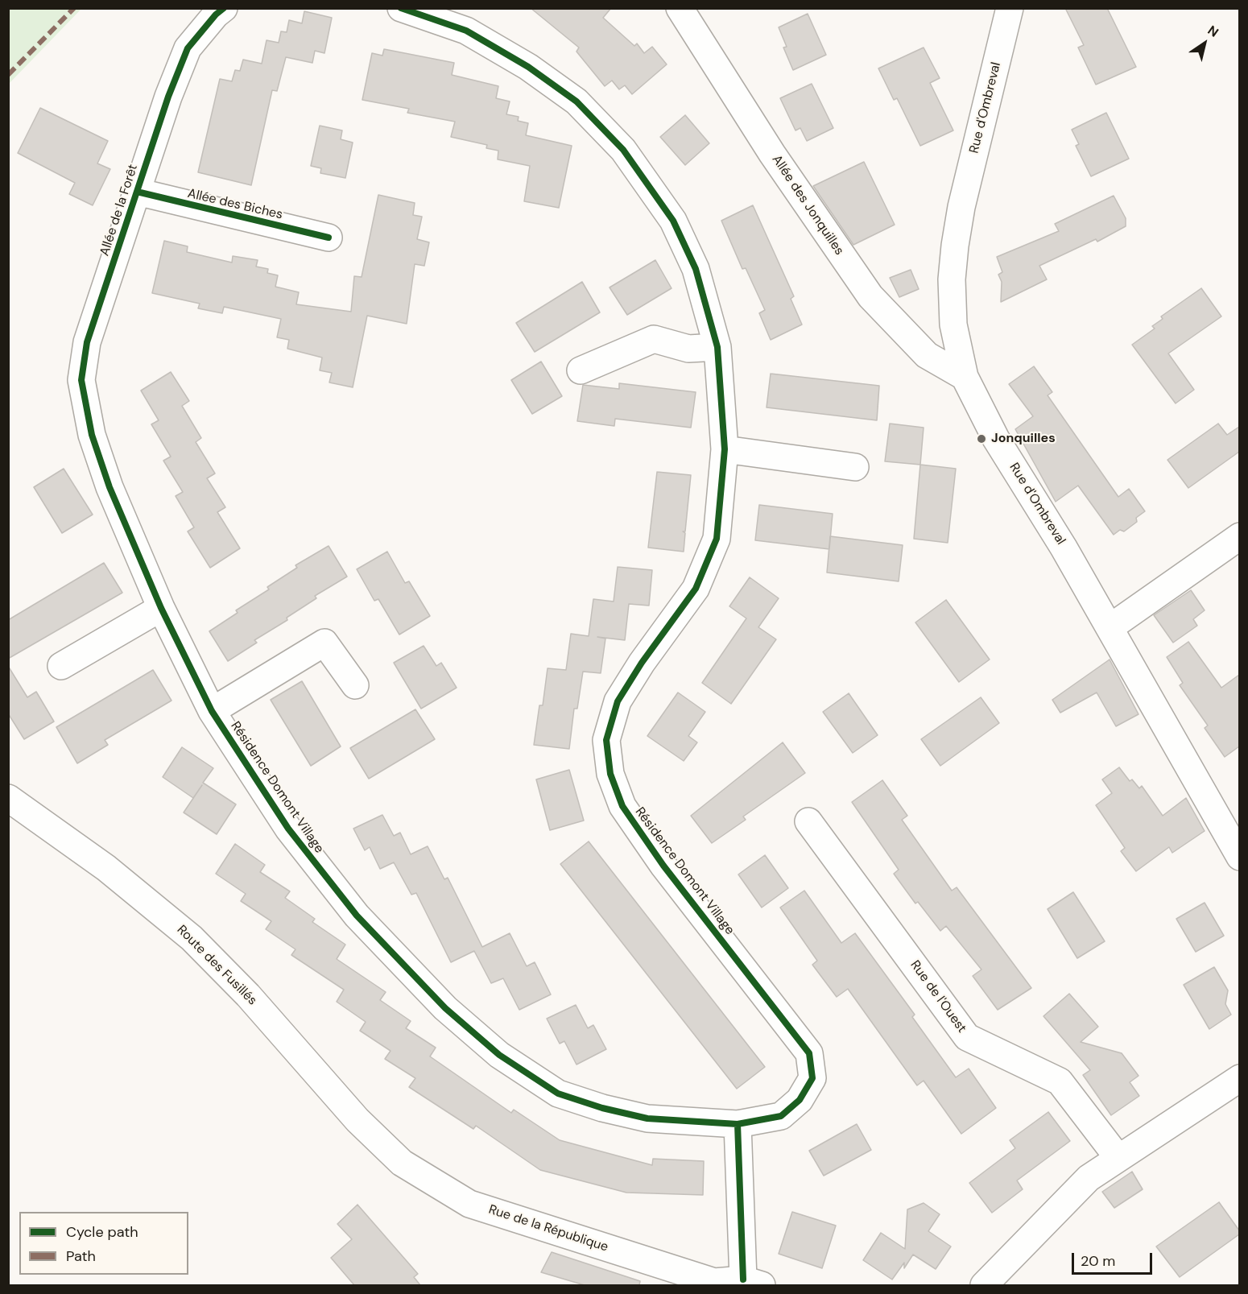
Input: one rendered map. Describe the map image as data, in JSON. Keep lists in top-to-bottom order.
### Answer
{
  "streets": {
    "street": [
      "Rue d'Ombreval",
      "Allée des Biches",
      "Allée des Jonquilles",
      "Allée de la Forêt",
      "Résidence Domont Village",
      "Route des Fusillés",
      "Rue de l'Ouest",
      "Rue de la République"
    ]
  },
  "crossings": [
    ["Rue d'Ombreval", "Allée des Jonquilles"],
    ["Allée des Biches", "Allée de la Forêt"],
    ["Allée de la Forêt", "Résidence Domont Village"],
    ["Route des Fusillés", "Rue de la République"]
  ],
  "places": ["Jonquilles"],
  "legend": ["Cycle path", "Path"],
  "scale_bar": "20 m",
  "north": "top right"
}
